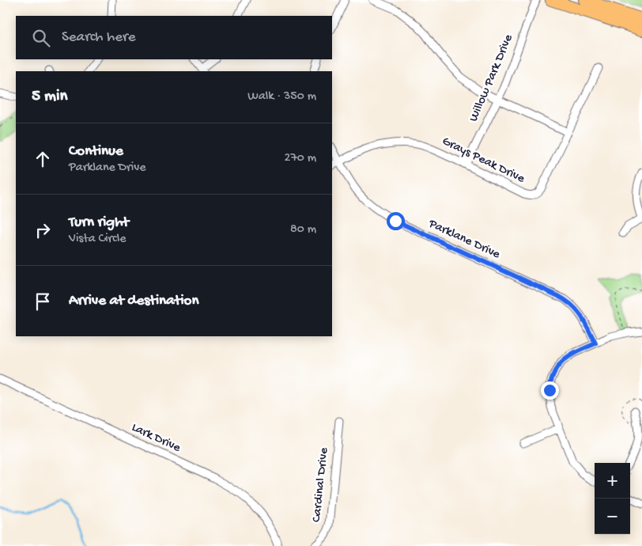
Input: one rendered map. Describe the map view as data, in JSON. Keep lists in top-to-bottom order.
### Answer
{
  "streets": {
    "street": [
      "Willow Park Drive",
      "Grays Peak Drive",
      "Parklane Drive",
      "Lark Drive",
      "Cardinal Drive"
    ]
  },
  "crossings": [
    ["Willow Park Drive", "Grays Peak Drive"],
    ["Grays Peak Drive", "Parklane Drive"]
  ],
  "page": {
    "search": "Search here",
    "heading": ["5 min", "Walk · 350 m"],
    "list": [
      ["Continue", "Parklane Drive", "270 m"],
      ["Turn right", "Vista Circle", "80 m"],
      "Arrive at destination"
    ],
    "map_buttons": ["+", "−"]
  }
}
